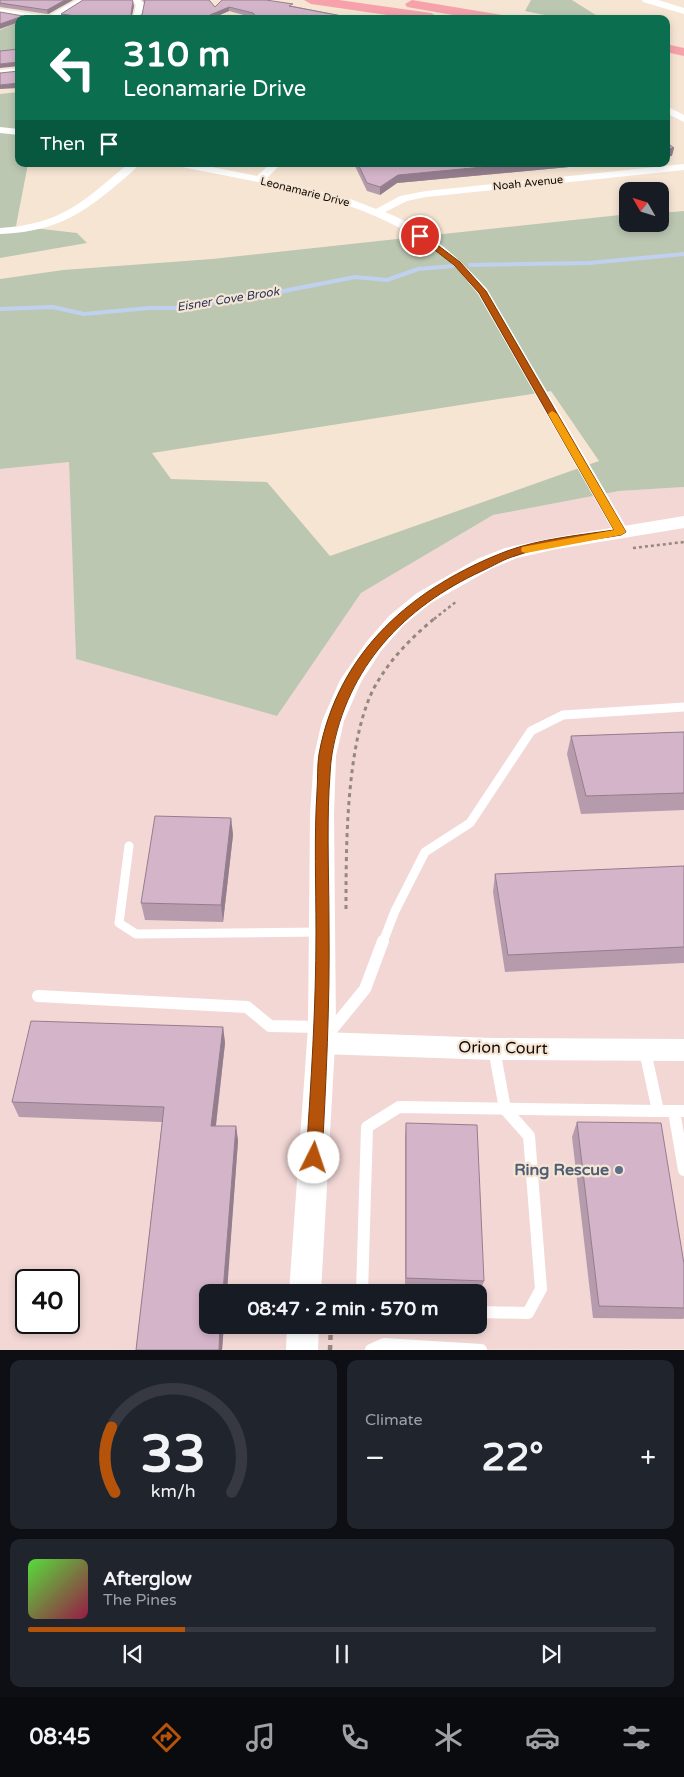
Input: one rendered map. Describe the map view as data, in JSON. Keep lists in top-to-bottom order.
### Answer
{
  "streets": {
    "street": ["Noah Avenue", "Leonamarie Drive", "Orion Court"]
  },
  "crossings": [
    ["Noah Avenue", "Leonamarie Drive"]
  ],
  "water": ["Eisner Cove Brook"],
  "places": ["Ring Rescue"],
  "north": "top left",
  "page": {
    "turn": ["310 m", "Leonamarie Drive"],
    "then": "Then",
    "limit": "40",
    "trip": "08:47 · 2 min · 570 m",
    "tile": "Climate",
    "heat": ["−", "22°", "+"],
    "song": ["Afterglow", "The Pines"],
    "tabs": "08:45",
    "gauge": ["33", "km/h"]
  }
}
